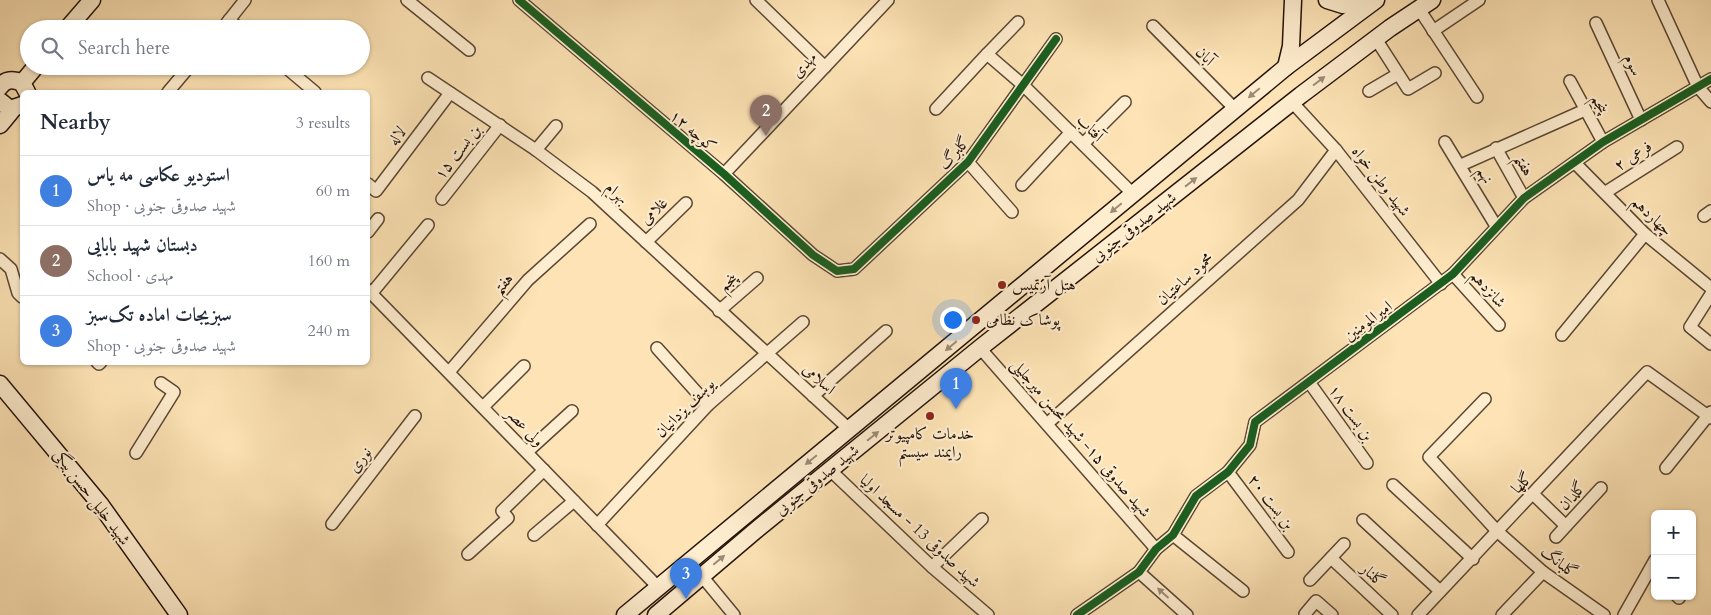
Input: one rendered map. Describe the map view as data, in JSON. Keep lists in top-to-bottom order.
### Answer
{
  "streets": {
    "main road": ["شهید صدوقی جنوبی", "شهید خلیل حسن بیگی"],
    "street": [
      "آبان",
      "مهدی",
      "سوم",
      "پنجم",
      "آفتاب",
      "کوچه ۱۲",
      "لاله",
      "بن بست ۱۵",
      "گلبرگ",
      "فرعی ۲",
      "هفتم",
      "نهم",
      "شهید وطن خواه",
      "بهرام",
      "غلامی",
      "چهاردهم",
      "محمود ساعتیان",
      "شانزدهم",
      "امیرالمومنین",
      "اسلامی",
      "یوسف یزدانیان",
      "بن بست ۱۸",
      "ولی عصر",
      "شهید صدوقی ۱۵- شهید محسن میرجلیلی",
      "نوری",
      "گلها",
      "گلدان",
      "بن بست ۲۰",
      "شهید صدوقی 13 - مسجد اولیا",
      "گلبانگ",
      "گلنار"
    ]
  },
  "crossings": [
    ["آبان", "شهید صدوقی جنوبی"],
    ["مهدی", "کوچه ۱۲"],
    ["سوم", "امیرالمومنین"],
    ["پنجم", "بهرام"],
    ["پنجم", "امیرالمومنین"],
    ["آفتاب", "گلبرگ"],
    ["آفتاب", "شهید صدوقی جنوبی"],
    ["کوچه ۱۲", "گلبرگ"],
    ["لاله", "بهرام"],
    ["بن بست ۱۵", "بهرام"],
    ["فرعی ۲", "چهاردهم"],
    ["هفتم", "امیرالمومنین"],
    ["هفتم", "ولی عصر"],
    ["نهم", "امیرالمومنین"],
    ["شهید وطن خواه", "شهید صدوقی جنوبی"],
    ["شهید وطن خواه", "محمود ساعتیان"],
    ["شهید وطن خواه", "امیرالمومنین"],
    ["بهرام", "غلامی"],
    ["بهرام", "اسلامی"],
    ["بهرام", "یوسف یزدانیان"],
    ["چهاردهم", "امیرالمومنین"],
    ["شهید صدوقی جنوبی", "اسلامی"],
    ["شهید صدوقی جنوبی", "ولی عصر"],
    ["شهید صدوقی جنوبی", "شهید صدوقی ۱۵- شهید محسن میرجلیلی"],
    ["شهید صدوقی جنوبی", "شهید صدوقی 13 - مسجد اولیا"],
    ["محمود ساعتیان", "شهید صدوقی ۱۵- شهید محسن میرجلیلی"],
    ["شانزدهم", "امیرالمومنین"],
    ["امیرالمومنین", "بن بست ۱۸"],
    ["امیرالمومنین", "شهید صدوقی ۱۵- شهید محسن میرجلیلی"],
    ["امیرالمومنین", "بن بست ۲۰"],
    ["اسلامی", "یوسف یزدانیان"],
    ["یوسف یزدانیان", "ولی عصر"],
    ["گلها", "گلدان"],
    ["گلها", "گلبانگ"]
  ],
  "places": ["هتل آرتمیس", "پوشاک نظامی", "خدمات کامپیوتر رایمند سیستم"],
  "page": {
    "search": "Search here",
    "heading": ["Nearby", "3 results"],
    "pins": ["2", "1", "3"],
    "list": [
      {
        "mark": "1",
        "name": "استودیو عکاسی مه یاس",
        "note": "Shop · شهید صدوقی جنوبی",
        "value": "60 m"
      },
      {
        "mark": "2",
        "name": "دبستان شهید بابایی",
        "note": "School · مهدی",
        "value": "160 m"
      },
      {
        "mark": "3",
        "name": "سبزیجات اماده تک‌سبز",
        "note": "Shop · شهید صدوقی جنوبی",
        "value": "240 m"
      }
    ],
    "map_buttons": ["+", "−"]
  }
}
